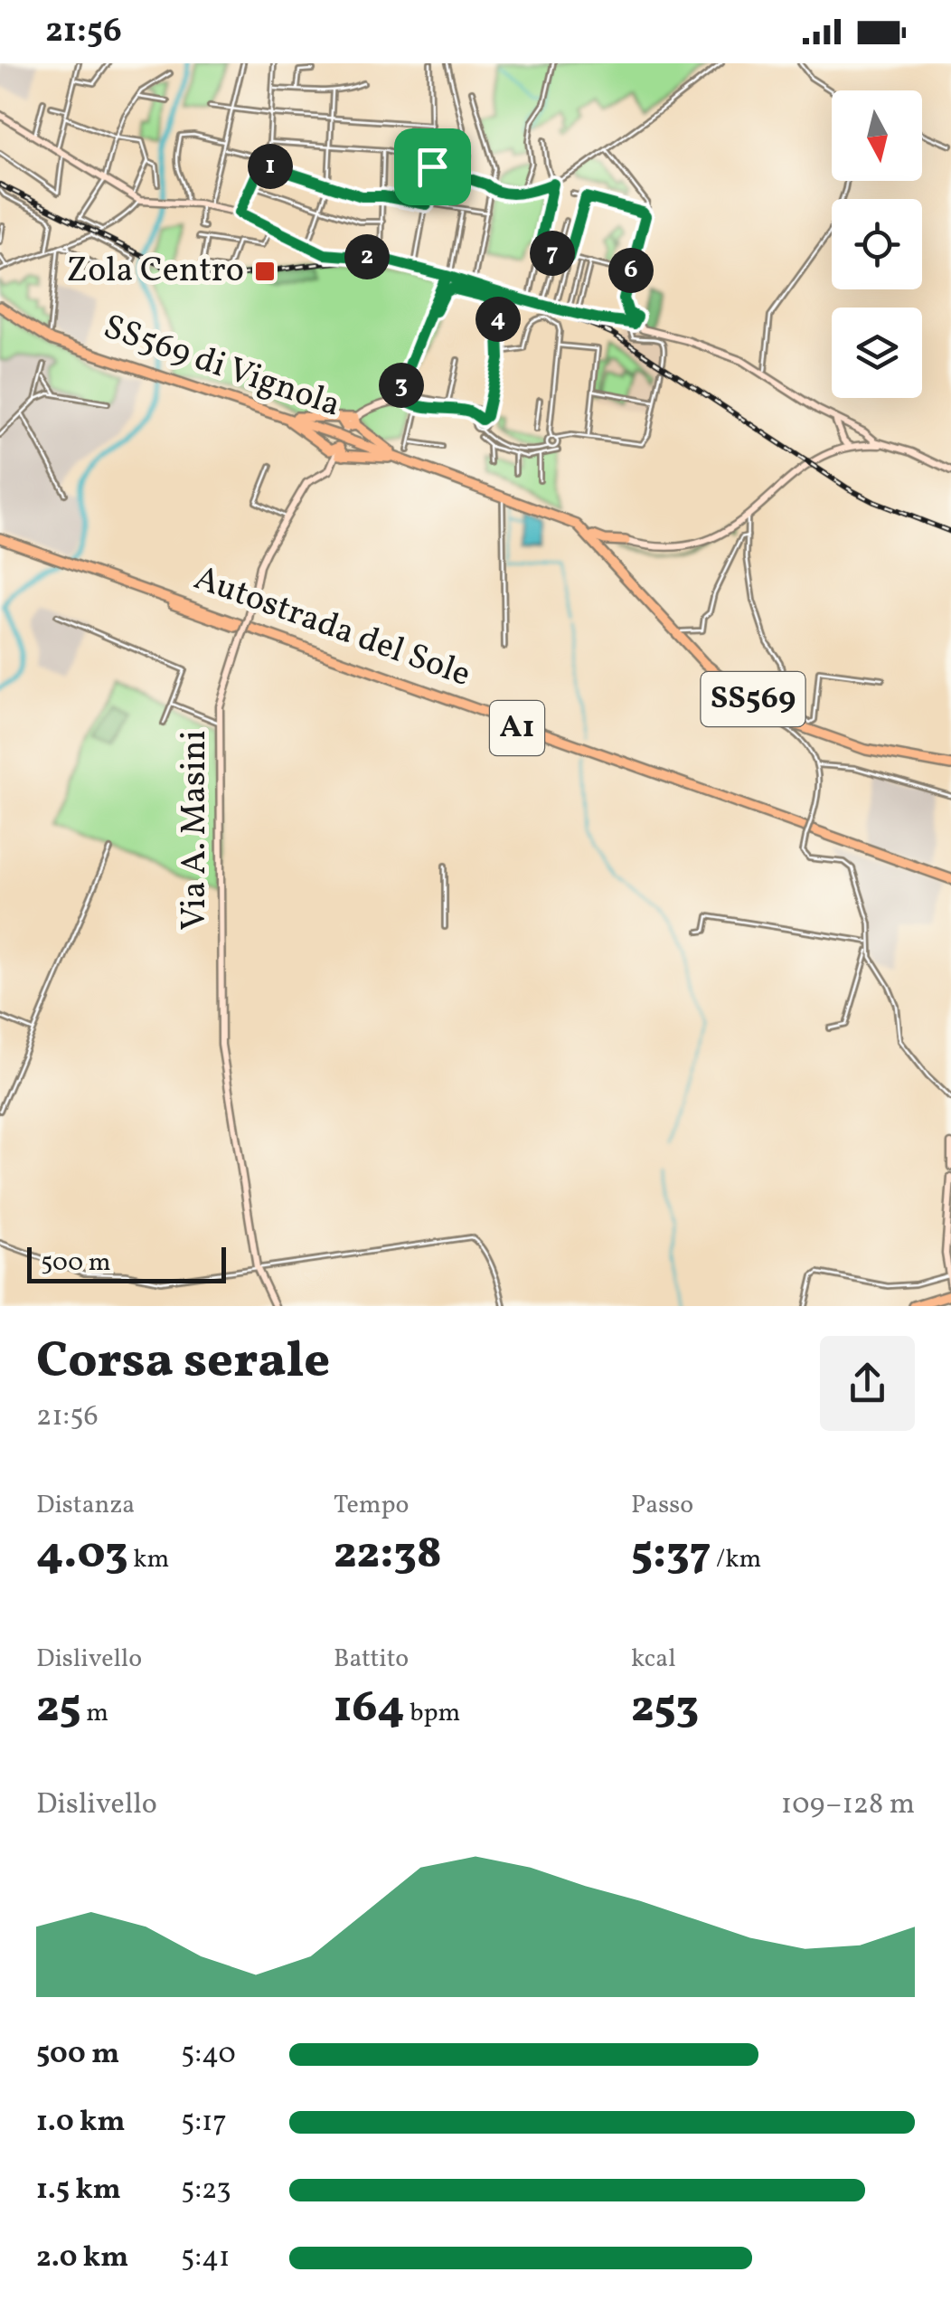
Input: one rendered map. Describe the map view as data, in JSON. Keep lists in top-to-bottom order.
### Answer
{
  "streets": {
    "highway": [
      "SS569 di Vignola",
      "Autostrada del Sole",
      "SS569",
      "A1"
    ],
    "main road": ["Via A. Masini"]
  },
  "crossings": [
    ["SS569 di Vignola", "SS569"]
  ],
  "places": {
    "transit": ["Zola Centro"]
  },
  "scale_bar": "500 m",
  "north": "bottom",
  "page": {
    "status": "21:56",
    "pins": [
      "1",
      "7",
      "2",
      "6",
      "4",
      "3"
    ],
    "scale": "500 m",
    "heading": ["Corsa serale", "21:56"],
    "stats": [
      ["Distanza", "4.03 km"],
      ["Tempo", "22:38"],
      ["Passo", "5:37 /km"],
      ["Dislivello", "25 m"],
      ["Battito", "164 bpm"],
      ["kcal", "253"]
    ],
    "chart": ["Dislivello", "109–128 m"],
    "list": [
      {
        "name": "500 m",
        "note": "5:40"
      },
      {
        "name": "1.0 km",
        "note": "5:17"
      },
      {
        "name": "1.5 km",
        "note": "5:23"
      },
      {
        "name": "2.0 km",
        "note": "5:41"
      }
    ]
  }
}
